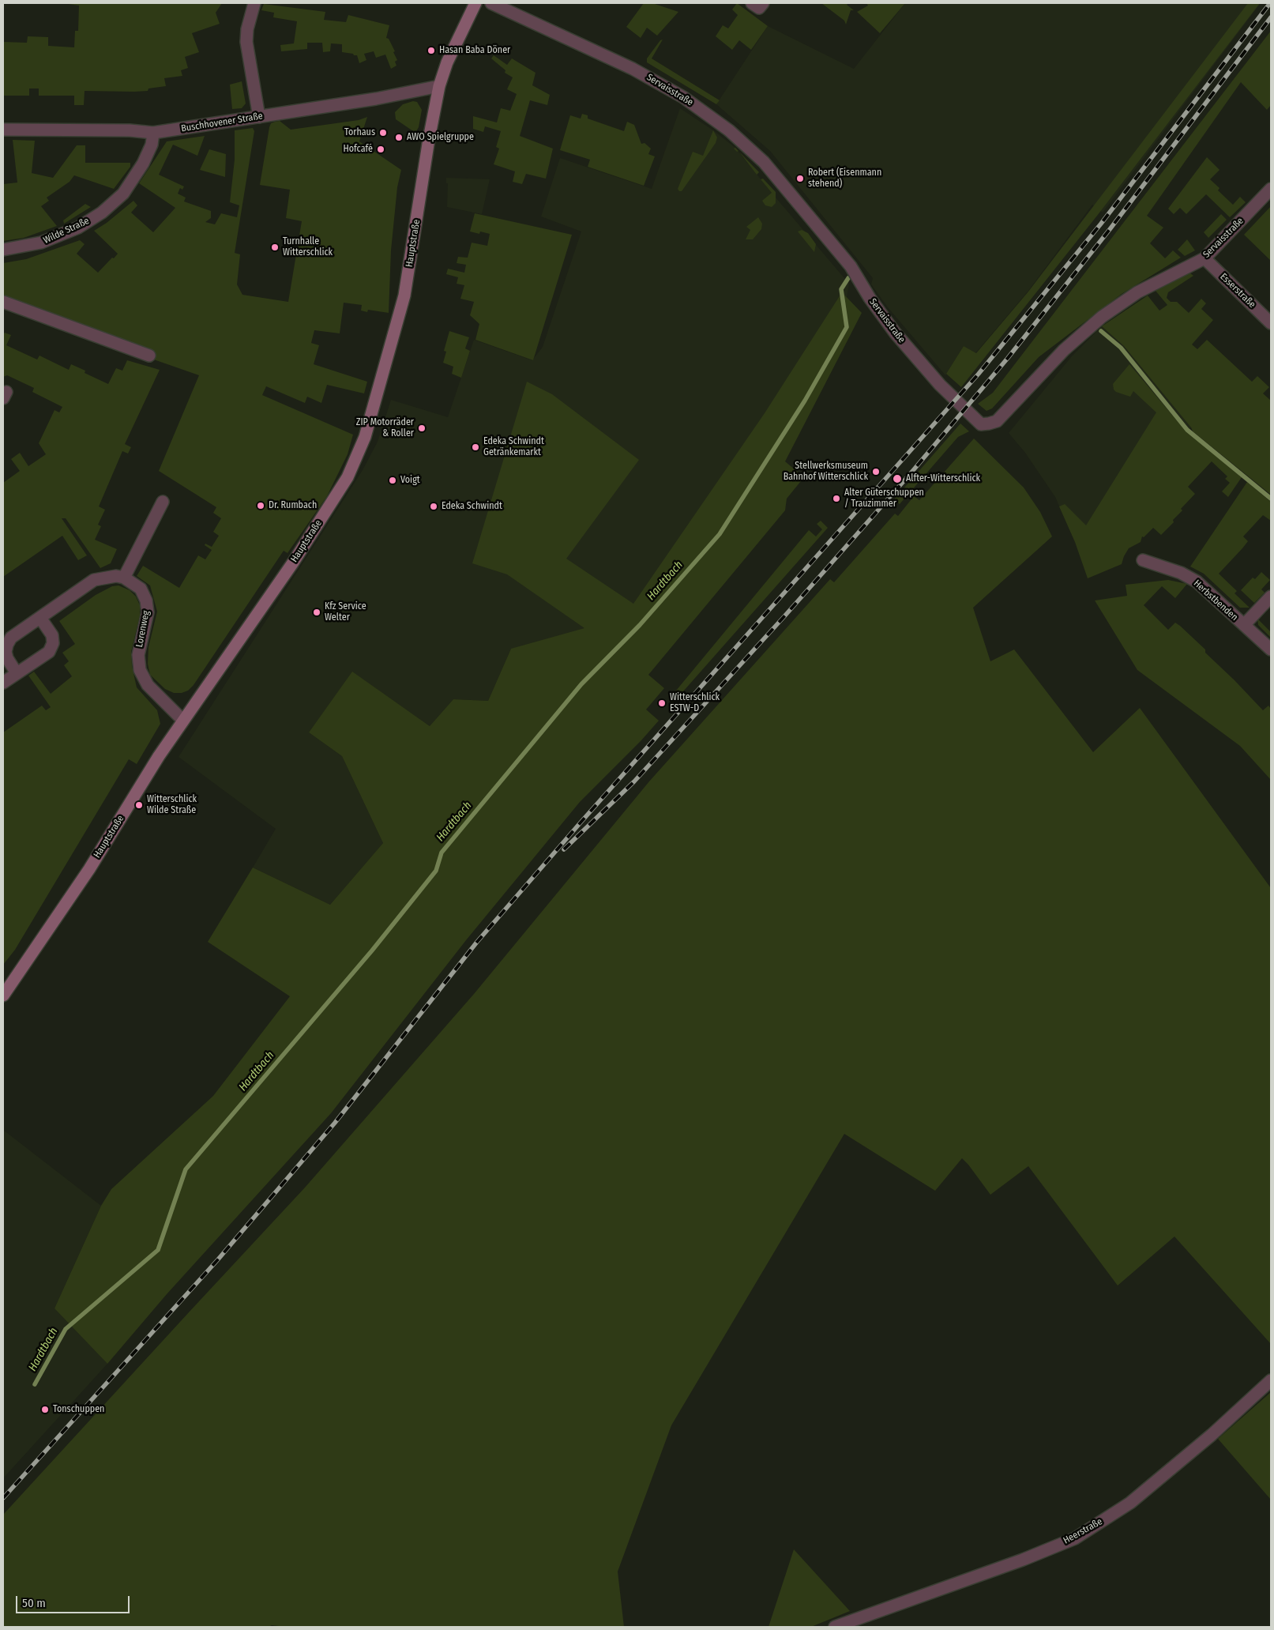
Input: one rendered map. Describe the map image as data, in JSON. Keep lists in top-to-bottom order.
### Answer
{
  "streets": {
    "main road": ["Hauptstraße"],
    "street": [
      "Servaisstraße",
      "Buschhovener Straße",
      "Wilde Straße",
      "Esserstraße",
      "Herbstbenden",
      "Lorenweg",
      "Heerstraße"
    ]
  },
  "crossings": [
    ["Servaisstraße", "Esserstraße"],
    ["Buschhovener Straße", "Wilde Straße"],
    ["Buschhovener Straße", "Hauptstraße"],
    ["Hauptstraße", "Lorenweg"]
  ],
  "water": ["Hardtbach"],
  "places": [
    "Hasan Baba Döner",
    "Torhaus",
    "AWO Spielgruppe",
    "Hofcafé",
    "Robert (Eisenmann stehend)",
    "Turnhalle Witterschlick",
    "ZIP Motorräder & Roller",
    "Edeka Schwindt Getränkemarkt",
    "Stellwerksmuseum Bahnhof Witterschlick",
    "Alfter-Witterschlick",
    "Voigt",
    "Alter Güterschuppen / Trauzimmer",
    "Dr. Rumbach",
    "Edeka Schwindt",
    "Kfz Service Welter",
    "Witterschlick ESTW-D",
    "Witterschlick Wilde Straße",
    "Tonschuppen"
  ],
  "scale_bar": "50 m"
}
